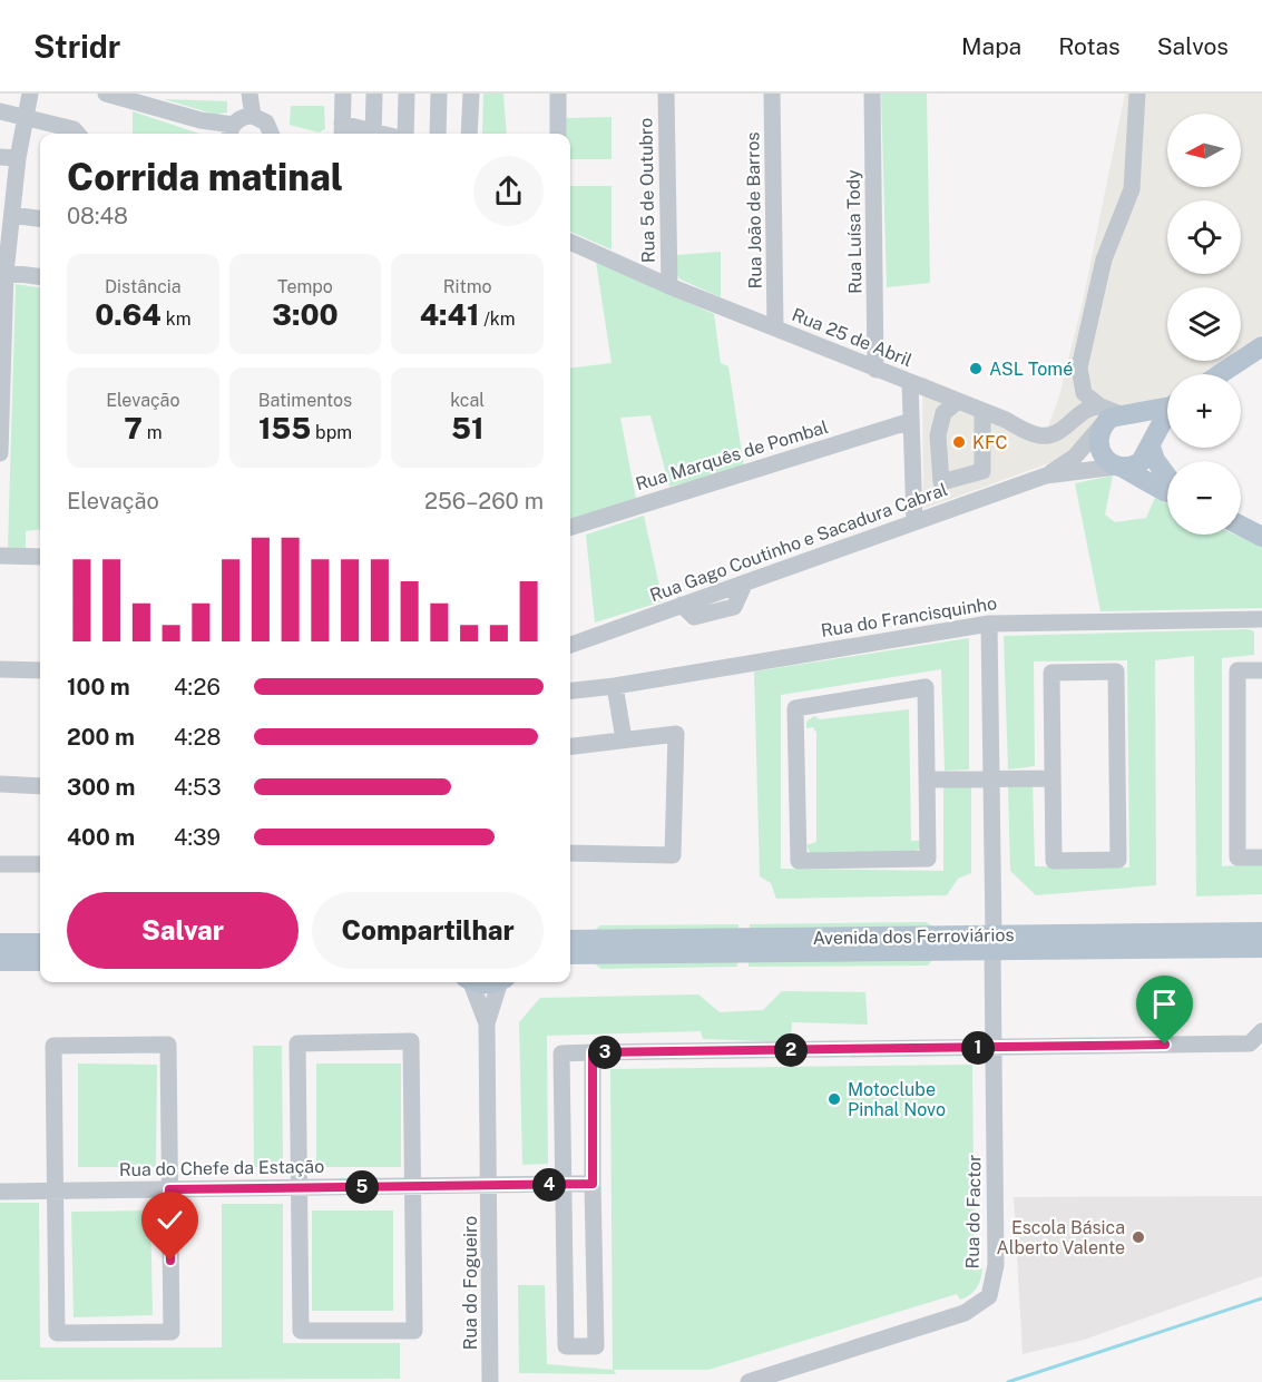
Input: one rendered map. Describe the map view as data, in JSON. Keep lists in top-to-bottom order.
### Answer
{
  "streets": {
    "main road": ["Avenida dos Ferroviários"],
    "street": [
      "Rua 5 de Outubro",
      "Rua João de Barros",
      "Rua Luísa Tody",
      "Rua 25 de Abril",
      "Rua Marquês de Pombal",
      "Rua Gago Coutinho e Sacadura Cabral",
      "Rua do Francisquinho",
      "Rua do Chefe da Estação",
      "Rua do Factor",
      "Rua do Fogueiro"
    ]
  },
  "crossings": [
    ["Rua 5 de Outubro", "Rua 25 de Abril"],
    ["Rua João de Barros", "Rua 25 de Abril"],
    ["Rua Luísa Tody", "Rua 25 de Abril"],
    ["Rua 25 de Abril", "Rua Gago Coutinho e Sacadura Cabral"],
    ["Rua do Francisquinho", "Rua do Factor"],
    ["Avenida dos Ferroviários", "Rua do Factor"],
    ["Rua do Chefe da Estação", "Rua do Fogueiro"]
  ],
  "places": [
    "ASL Tomé",
    "KFC",
    "Motoclube Pinhal Novo",
    "Escola Básica Alberto Valente"
  ],
  "north": "left",
  "page": {
    "header": "Stridr",
    "nav": ["Mapa", "Rotas", "Salvos"],
    "map_buttons": ["+", "−"],
    "heading": ["Corrida matinal", "08:48"],
    "stats": [
      ["Distância", "0.64 km"],
      ["Tempo", "3:00"],
      ["Ritmo", "4:41 /km"],
      ["Elevação", "7 m"],
      ["Batimentos", "155 bpm"],
      ["kcal", "51"]
    ],
    "chart": ["Elevação", "256–260 m"],
    "list": [
      {
        "name": "100 m",
        "note": "4:26"
      },
      {
        "name": "200 m",
        "note": "4:28"
      },
      {
        "name": "300 m",
        "note": "4:53"
      },
      {
        "name": "400 m",
        "note": "4:39"
      }
    ],
    "buttons": ["Salvar", "Compartilhar"],
    "pins": [
      "1",
      "2",
      "3",
      "4",
      "5"
    ]
  }
}
